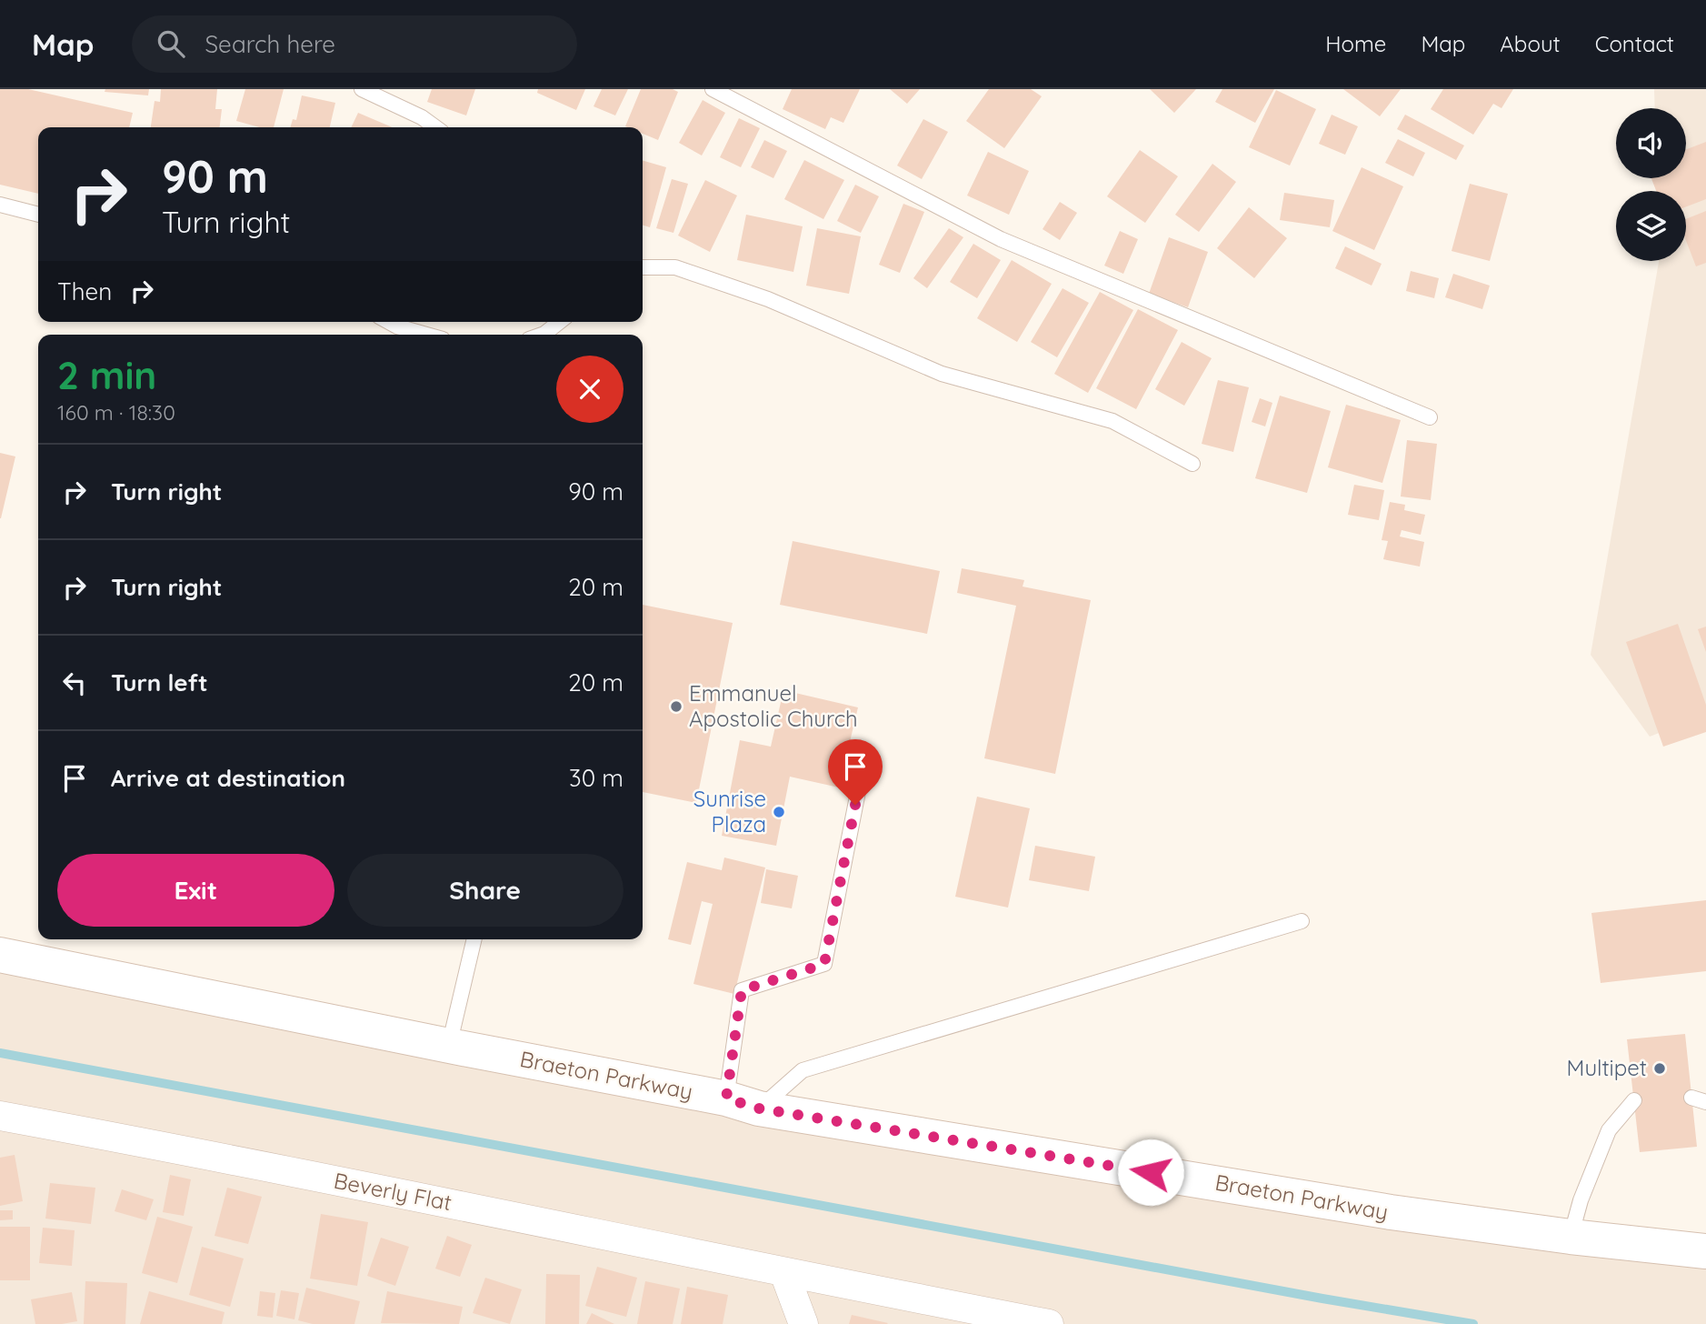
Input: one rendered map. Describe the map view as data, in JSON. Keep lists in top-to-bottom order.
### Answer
{
  "streets": {
    "main road": ["Braeton Parkway"],
    "street": ["Beverly Flat"]
  },
  "places": ["Emmanuel Apostolic Church", "Sunrise Plaza", "Multipet"],
  "page": {
    "header": "Map",
    "search": "Search here",
    "nav": [
      "Home",
      "Map",
      "About",
      "Contact"
    ],
    "turn": ["90 m", "Turn right"],
    "then": "Then",
    "heading": ["2 min", "160 m · 18:30"],
    "list": [
      {
        "name": "Turn right",
        "value": "90 m"
      },
      {
        "name": "Turn right",
        "value": "20 m"
      },
      {
        "name": "Turn left",
        "value": "20 m"
      },
      {
        "name": "Arrive at destination",
        "value": "30 m"
      }
    ],
    "buttons": ["Exit", "Share"]
  }
}
